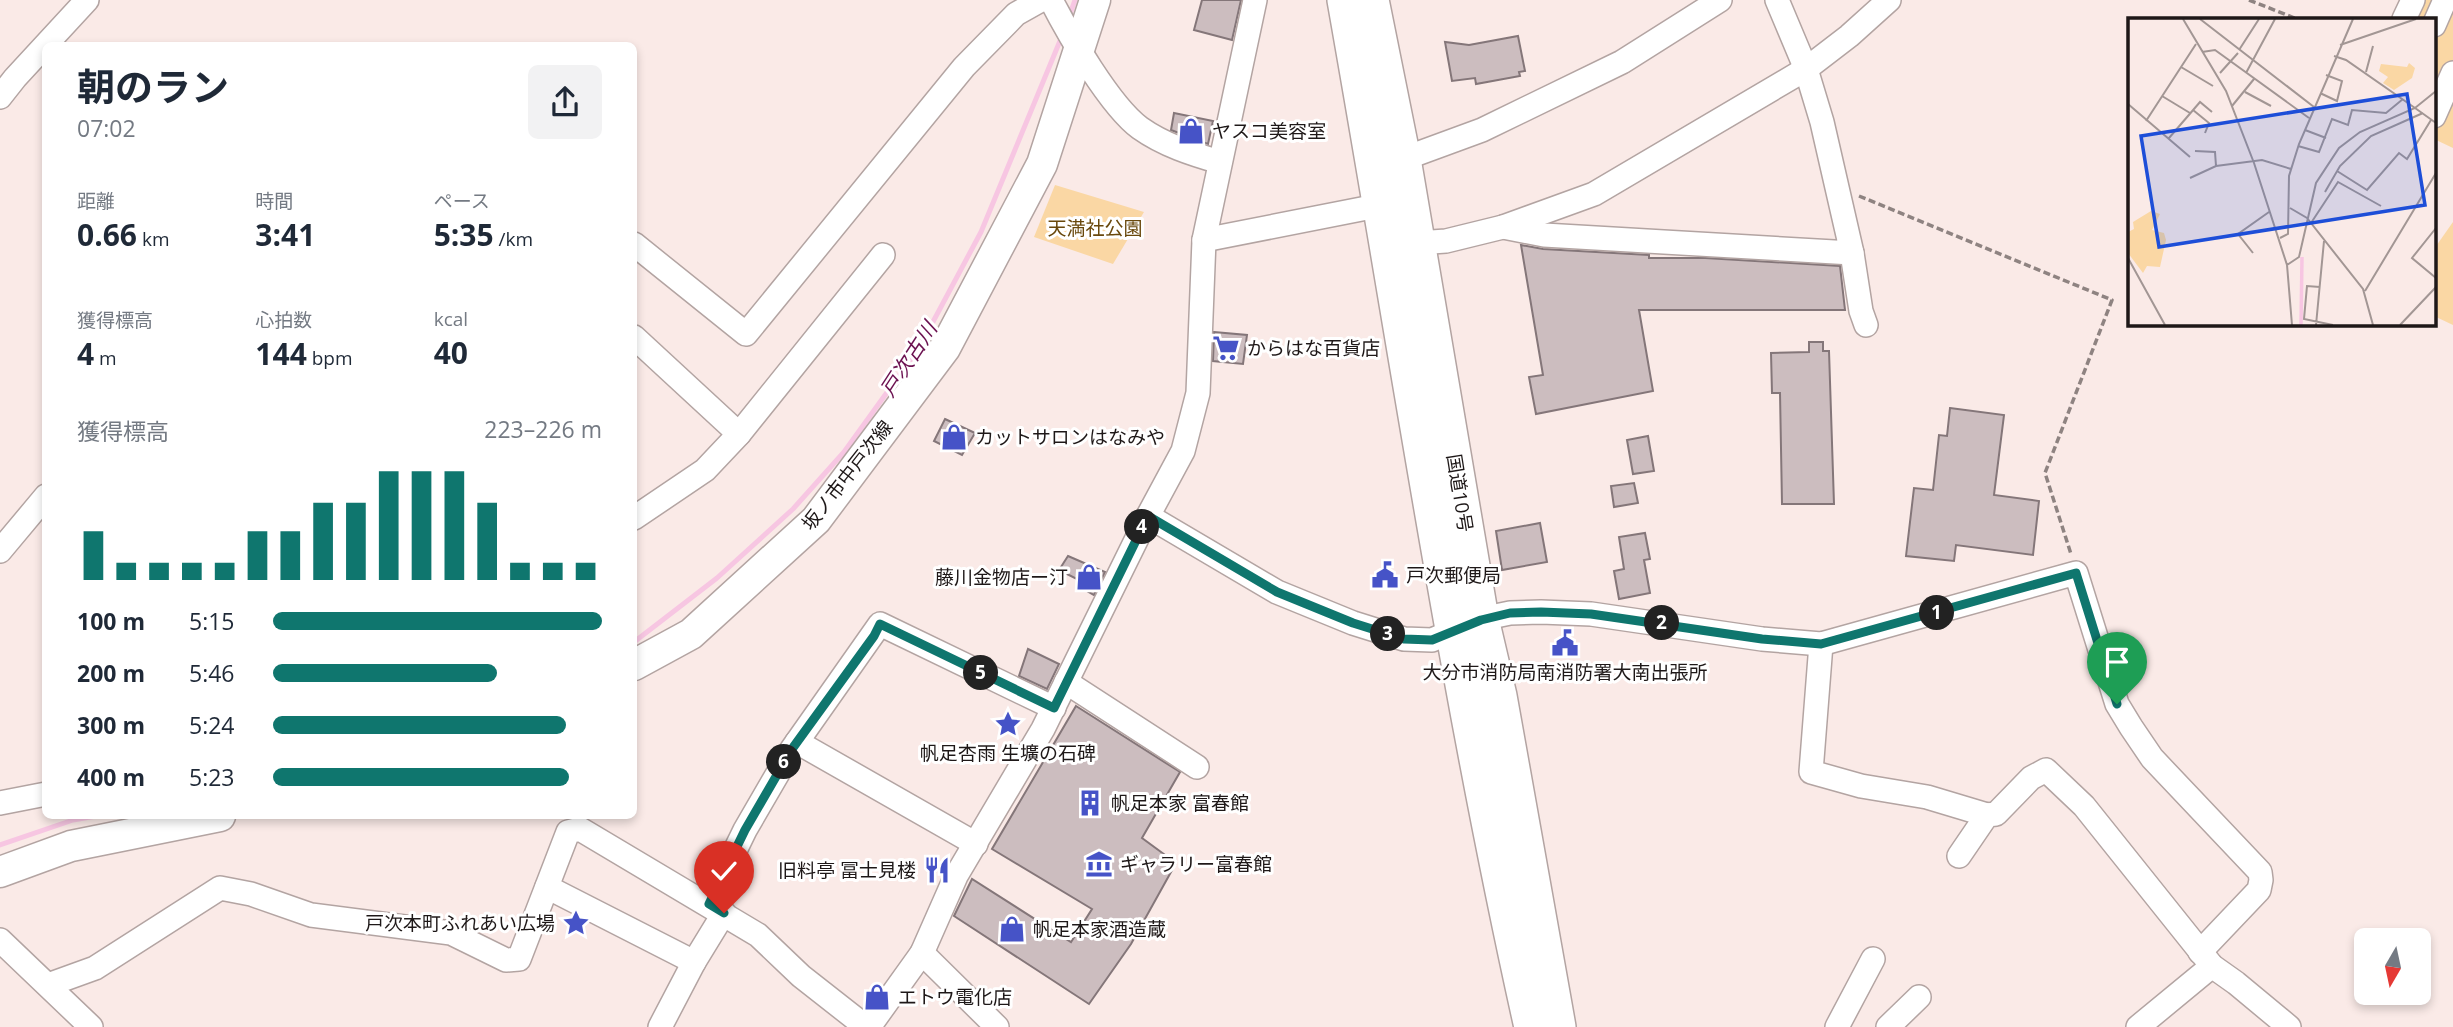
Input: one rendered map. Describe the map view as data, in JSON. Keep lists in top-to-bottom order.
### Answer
{
  "streets": {
    "highway": ["国道10号"],
    "main road": ["坂ノ市中戸次線"]
  },
  "water": ["戸次古川"],
  "parks": ["天満社公園"],
  "places": {
    "shop": [
      "ヤスコ美容室",
      "カットサロンはなみや",
      "藤川金物店ー汀",
      "帆足本家酒造蔵",
      "エトウ電化店"
    ],
    "supermarket": ["からはな百貨店"],
    "public building": ["戸次郵便局", "大分市消防局南消防署大南出張所"],
    "place": ["帆足杏雨 生壙の石碑", "戸次本町ふれあい広場"],
    "building": ["帆足本家 富春館"],
    "museum": ["ギャラリー富春館"],
    "restaurant": ["旧料亭 冨士見楼"]
  },
  "north": "bottom",
  "page": {
    "heading": ["朝のラン", "07:02"],
    "stats": [
      ["距離", "0.66 km"],
      ["時間", "3:41"],
      ["ペース", "5:35 /km"],
      ["獲得標高", "4 m"],
      ["心拍数", "144 bpm"],
      ["kcal", "40"]
    ],
    "chart": ["獲得標高", "223–226 m"],
    "pins": [
      "4",
      "1",
      "2",
      "3",
      "5",
      "6"
    ],
    "list": [
      {
        "name": "100 m",
        "note": "5:15"
      },
      {
        "name": "200 m",
        "note": "5:46"
      },
      {
        "name": "300 m",
        "note": "5:24"
      },
      {
        "name": "400 m",
        "note": "5:23"
      }
    ]
  }
}
